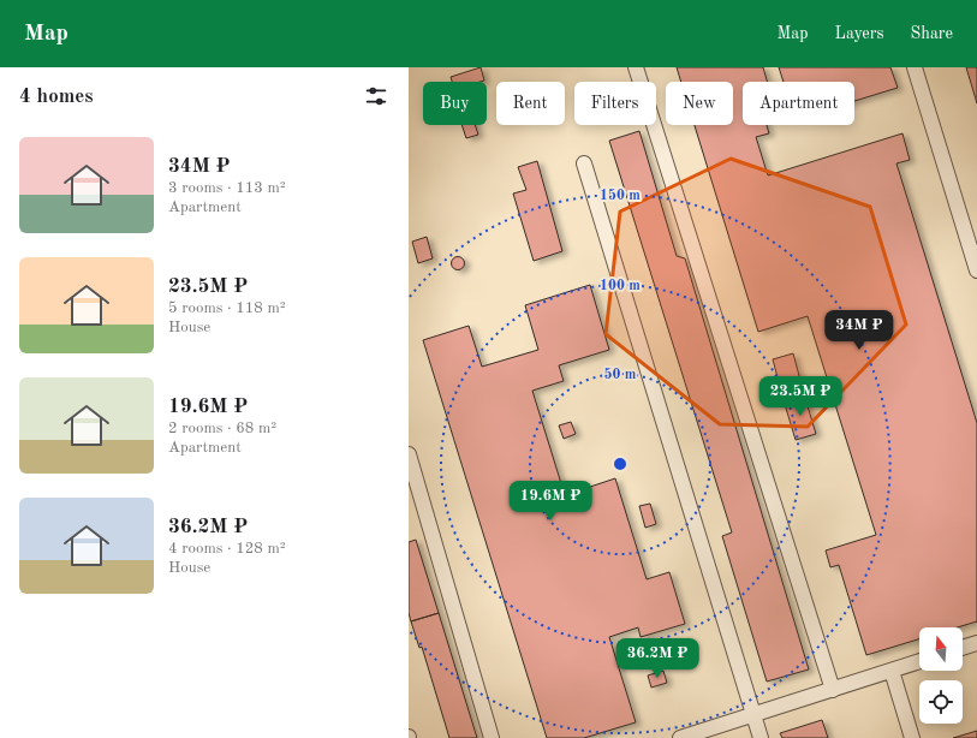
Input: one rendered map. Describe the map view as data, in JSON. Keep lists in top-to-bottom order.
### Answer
{
  "north": "top",
  "page": {
    "header": "Map",
    "nav": ["Map", "Layers", "Share"],
    "heading": "4 homes",
    "chip": [
      "Buy",
      "Rent",
      "Filters",
      "New",
      "Apartment"
    ],
    "list": [
      {
        "name": "34M ₽",
        "note": "3 rooms · 113 m² · Apartment"
      },
      {
        "name": "23.5M ₽",
        "note": "5 rooms · 118 m² · House"
      },
      {
        "name": "19.6M ₽",
        "note": "2 rooms · 68 m² · Apartment"
      },
      {
        "name": "36.2M ₽",
        "note": "4 rooms · 128 m² · House"
      }
    ],
    "price": [
      "34M ₽",
      "23.5M ₽",
      "19.6M ₽",
      "36.2M ₽"
    ]
  },
  "rings": ["150 m", "100 m", "50 m"]
}
